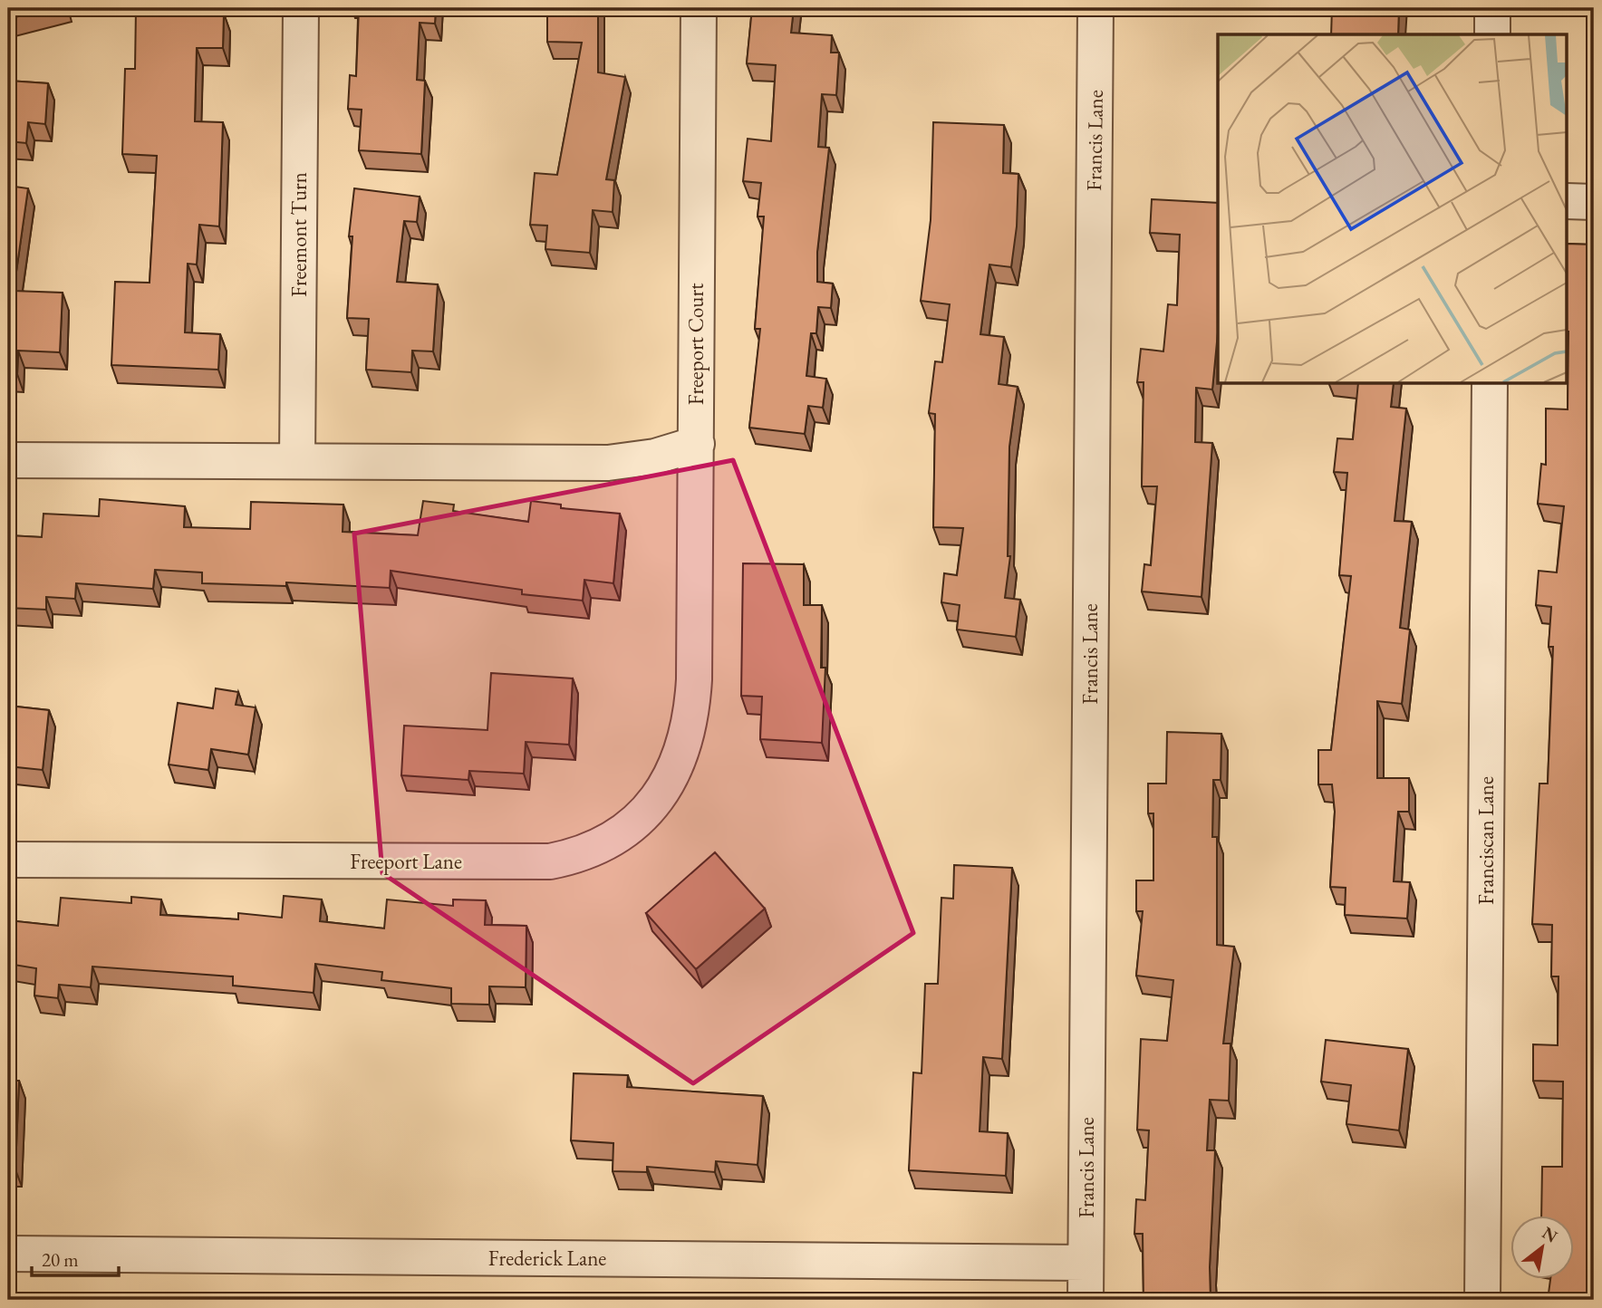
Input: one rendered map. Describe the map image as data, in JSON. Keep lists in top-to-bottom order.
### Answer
{
  "streets": {
    "street": [
      "Francis Lane",
      "Freemont Turn",
      "Freeport Court",
      "Franciscan Lane",
      "Freeport Lane",
      "Frederick Lane"
    ]
  },
  "crossings": [
    ["Francis Lane", "Frederick Lane"],
    ["Freeport Court", "Freeport Lane"]
  ],
  "scale_bar": "20 m",
  "north": "top right"
}
